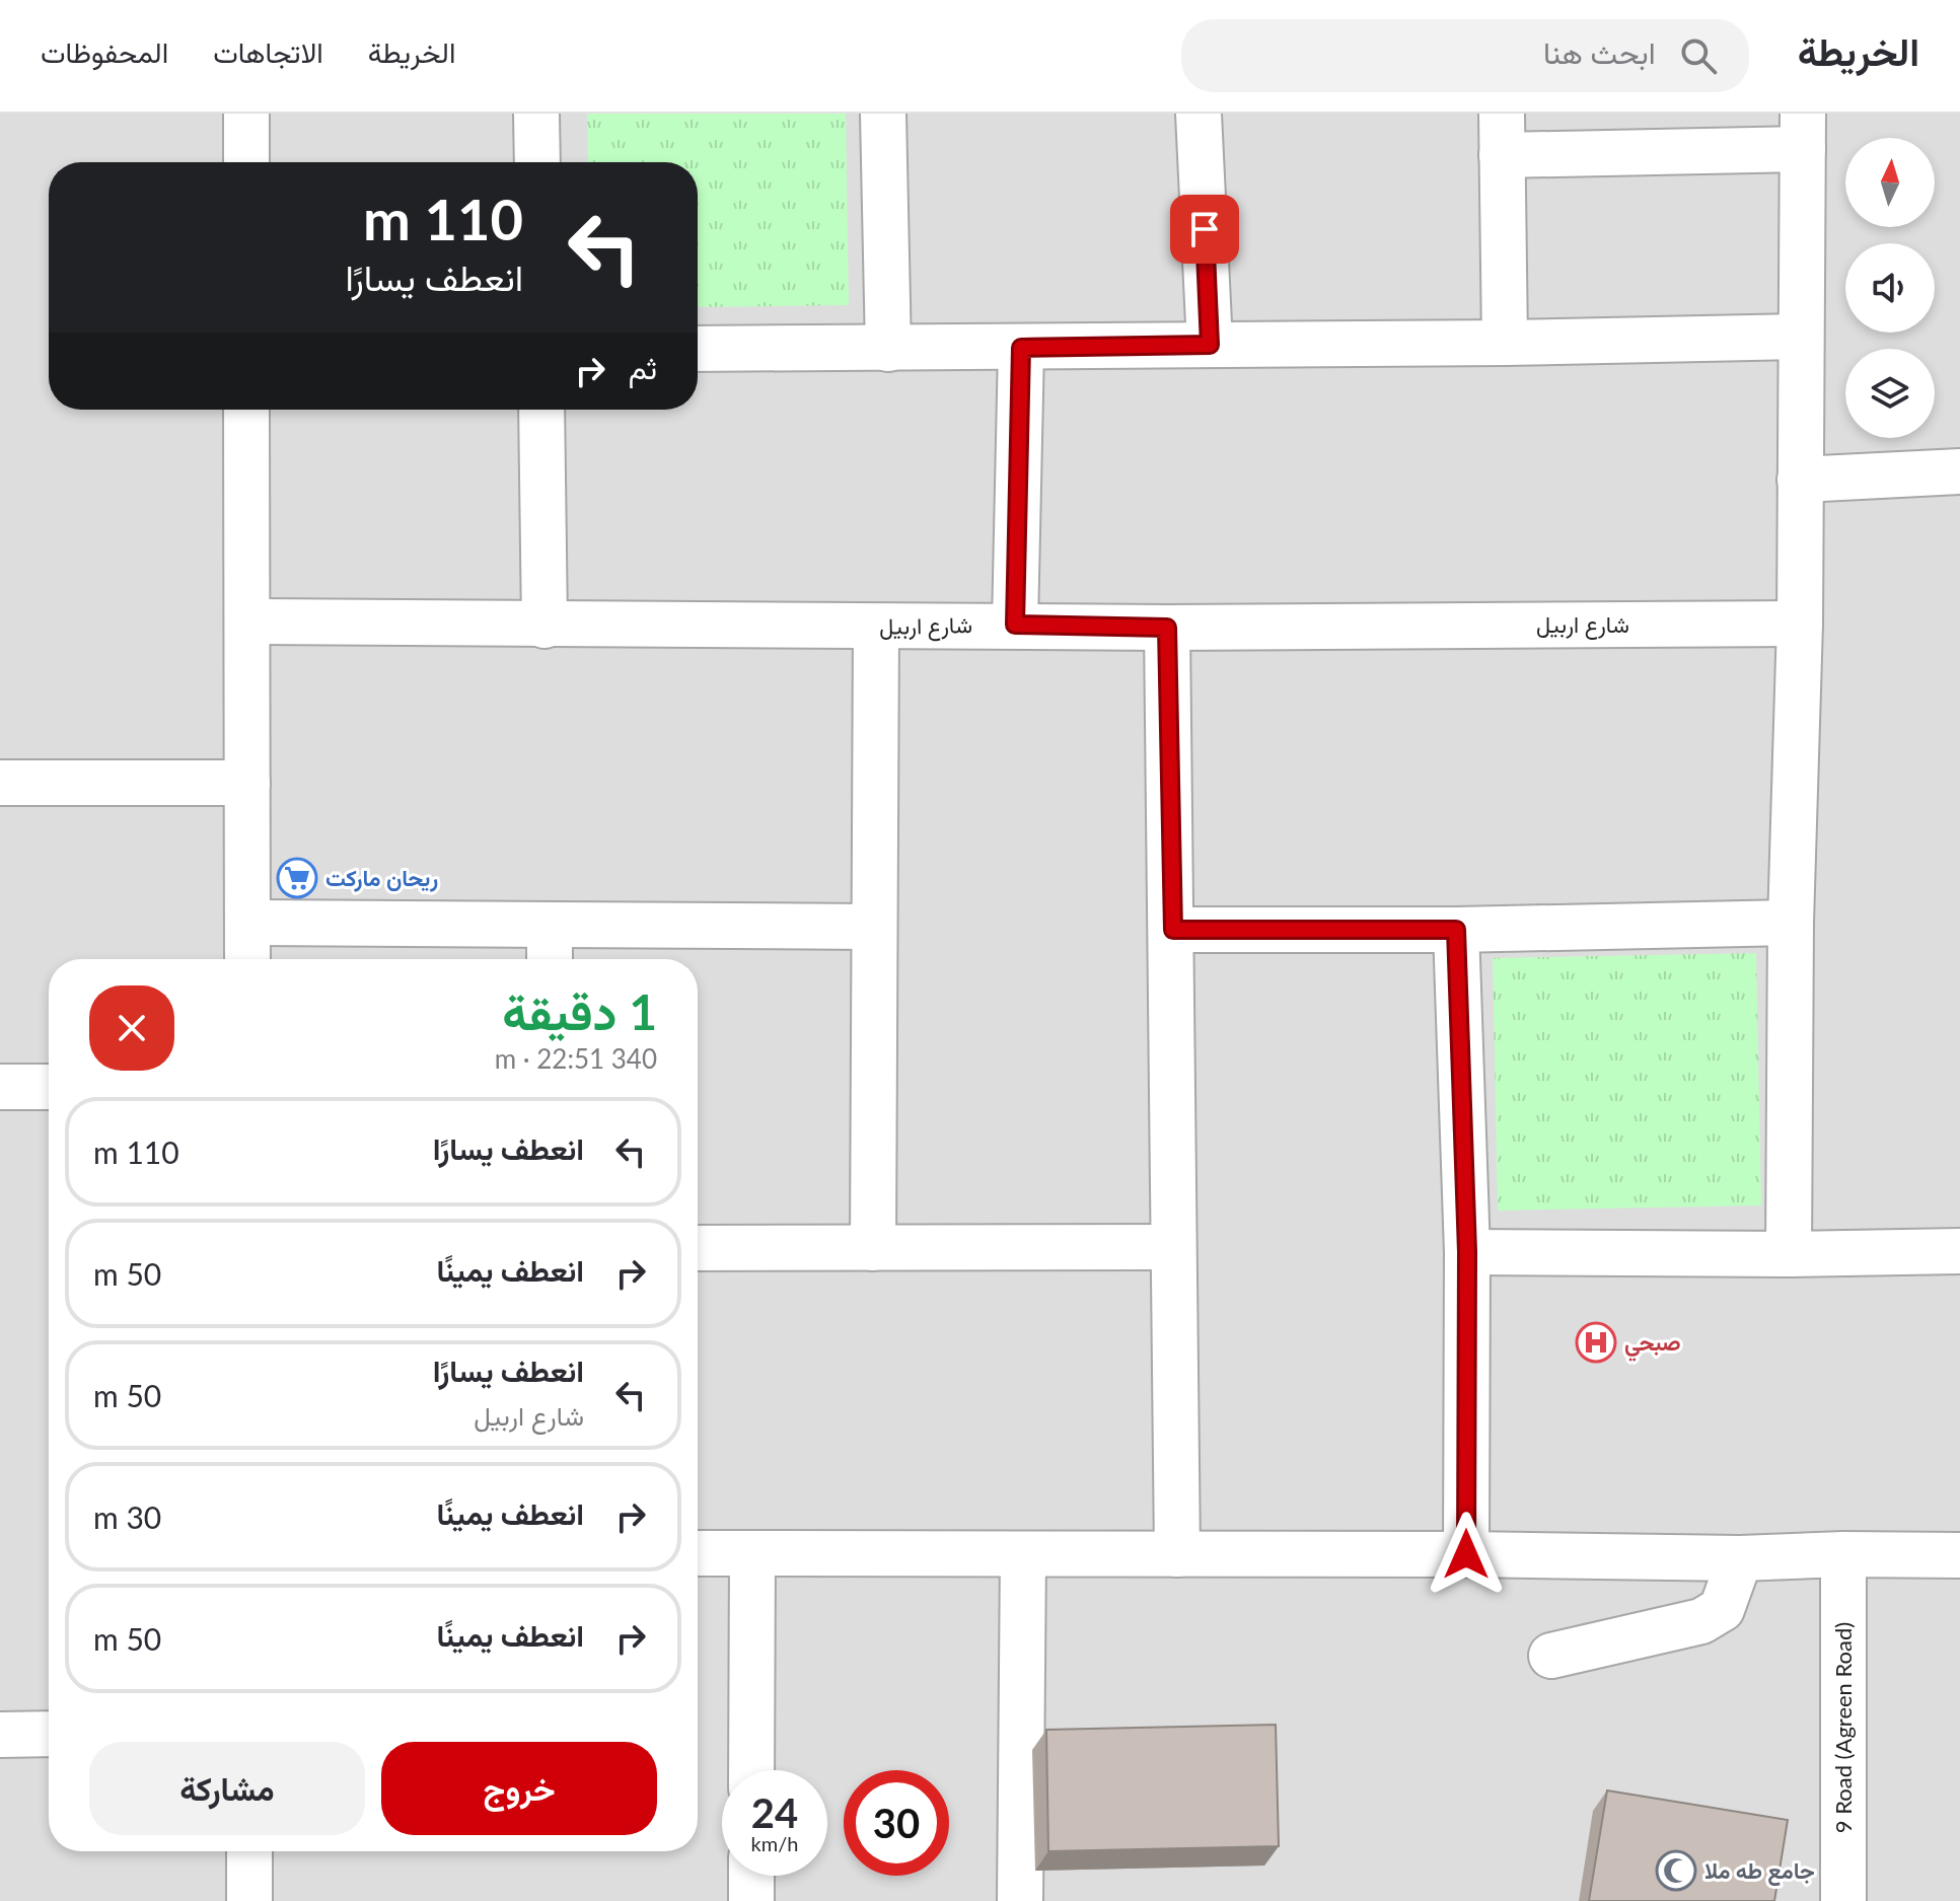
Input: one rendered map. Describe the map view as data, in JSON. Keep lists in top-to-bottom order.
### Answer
{
  "streets": {
    "street": ["شارع اربيل", "9 Road (Agreen Road)"]
  },
  "places": {
    "supermarket": ["ريحان ماركت"],
    "hospital": ["صبحي"],
    "mosque": ["جامع طه ملا"]
  },
  "north": "top",
  "page": {
    "header": "الخريطة",
    "search": "ابحث هنا",
    "nav": ["الخريطة", "الاتجاهات", "المحفوظات"],
    "turn": ["110 m", "انعطف يسارًا"],
    "then": "ثم",
    "heading": ["1 دقيقة", "340 m · 22:51"],
    "list": [
      {
        "name": "انعطف يسارًا",
        "value": "110 m"
      },
      {
        "name": "انعطف يمينًا",
        "value": "50 m"
      },
      {
        "name": "انعطف يسارًا",
        "note": "شارع اربيل",
        "value": "50 m"
      },
      {
        "name": "انعطف يمينًا",
        "value": "30 m"
      },
      {
        "name": "انعطف يمينًا",
        "value": "50 m"
      }
    ],
    "buttons": ["خروج", "مشاركة"],
    "speed": "24 km/h",
    "limit": "30"
  }
}
